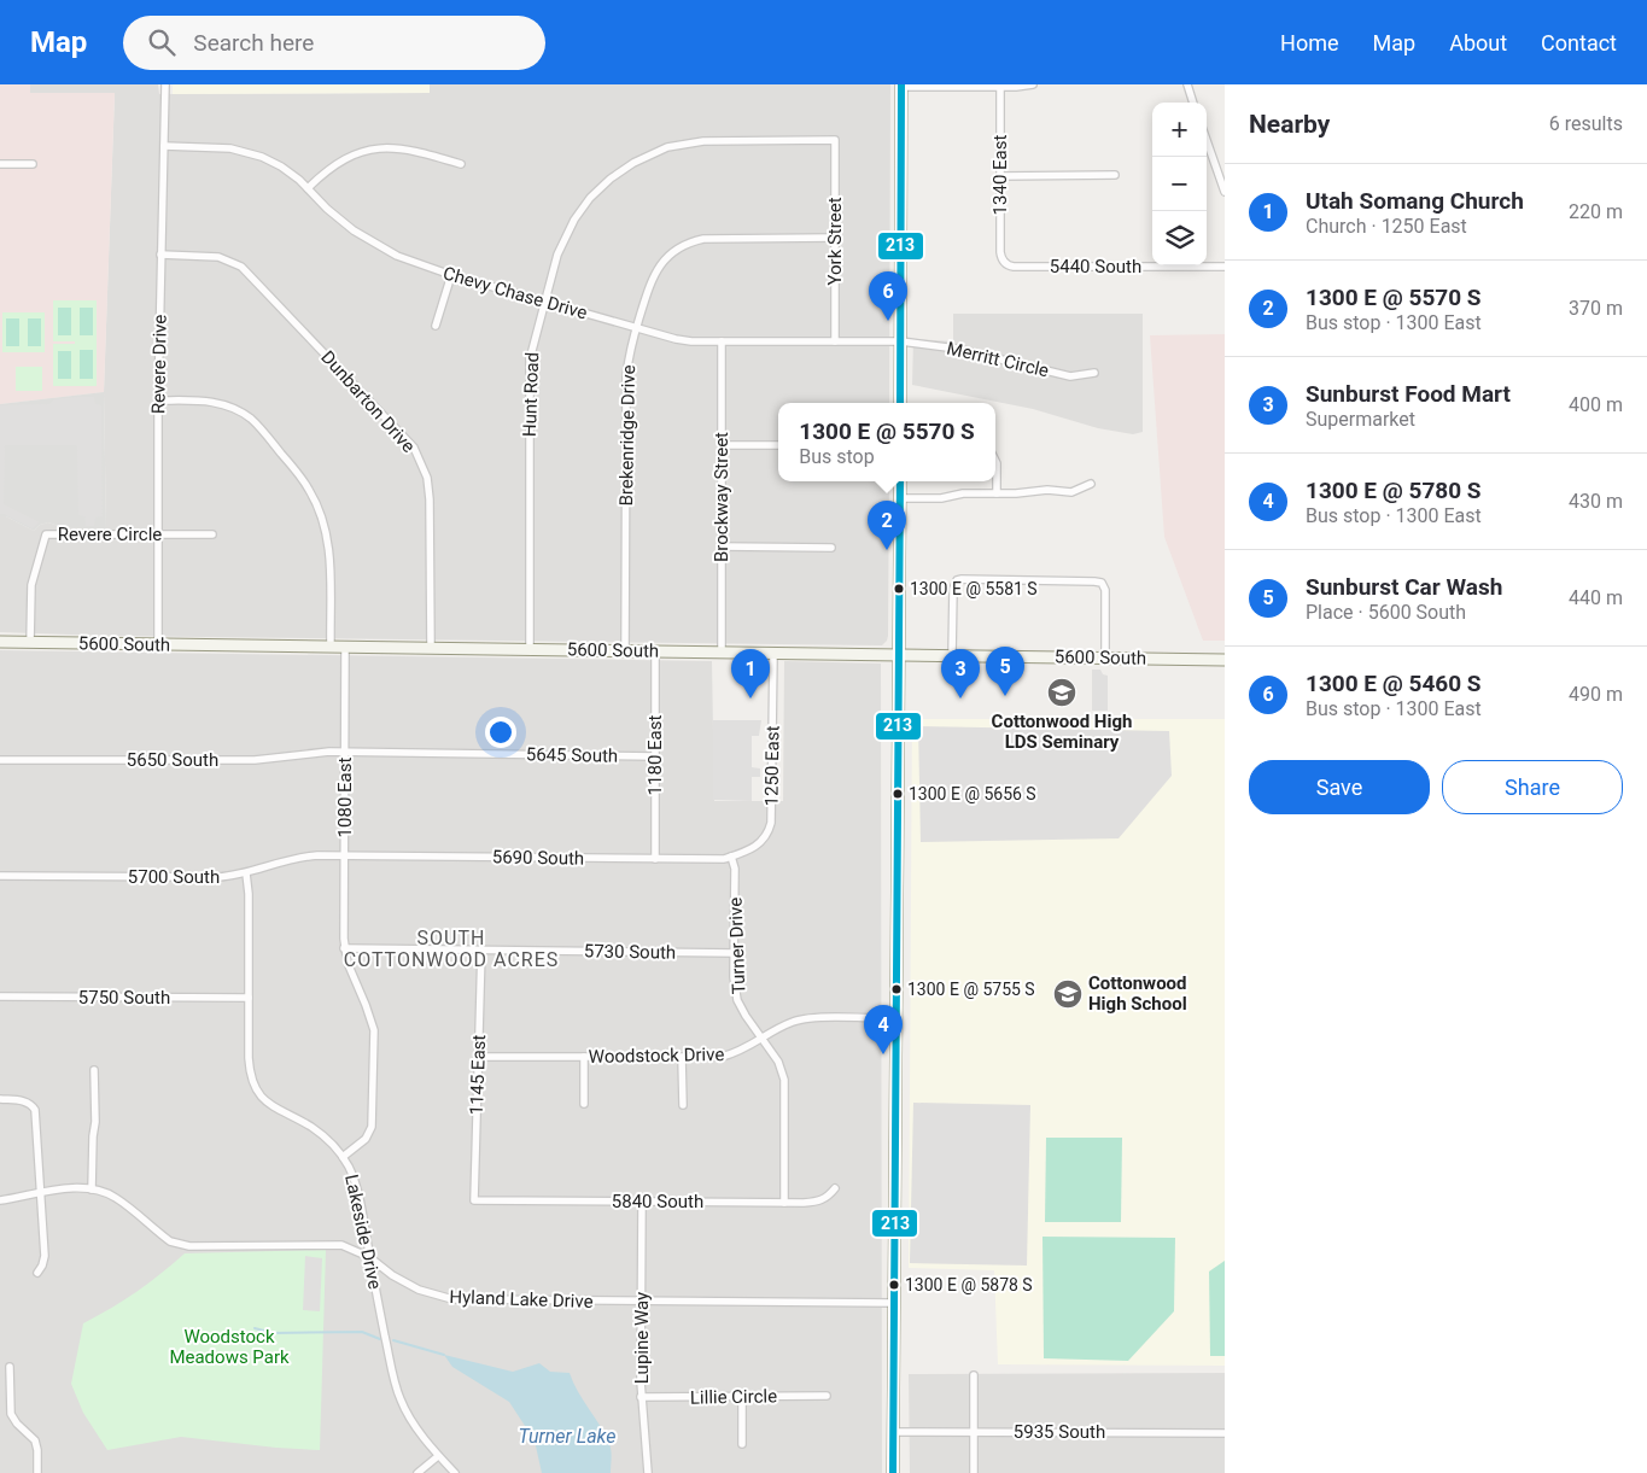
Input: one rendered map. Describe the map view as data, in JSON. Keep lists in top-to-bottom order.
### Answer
{
  "streets": {
    "main road": ["5600 South"],
    "street": [
      "1340 East",
      "York Street",
      "5440 South",
      "Chevy Chase Drive",
      "Merritt Circle",
      "Revere Drive",
      "Hunt Road",
      "Dunbarton Drive",
      "Brekenridge Drive",
      "Brockway Street",
      "Revere Circle",
      "5645 South",
      "1180 East",
      "5650 South",
      "1250 East",
      "1080 East",
      "5690 South",
      "5700 South",
      "Turner Drive",
      "5730 South",
      "5750 South",
      "Woodstock Drive",
      "1145 East",
      "5840 South",
      "Lakeside Drive",
      "Hyland Lake Drive",
      "Lupine Way",
      "Lillie Circle",
      "5935 South"
    ]
  },
  "crossings": [
    ["1340 East", "5440 South"],
    ["York Street", "Chevy Chase Drive"],
    ["York Street", "Hunt Road"],
    ["York Street", "Brekenridge Drive"],
    ["Chevy Chase Drive", "Merritt Circle"],
    ["Chevy Chase Drive", "Revere Drive"],
    ["Chevy Chase Drive", "Hunt Road"],
    ["Chevy Chase Drive", "Brekenridge Drive"],
    ["Chevy Chase Drive", "Brockway Street"],
    ["Revere Drive", "Dunbarton Drive"],
    ["Revere Drive", "Revere Circle"],
    ["Revere Drive", "5600 South"],
    ["Hunt Road", "5600 South"],
    ["Dunbarton Drive", "5600 South"],
    ["Brekenridge Drive", "5600 South"],
    ["Brockway Street", "5600 South"],
    ["Revere Circle", "5600 South"],
    ["5600 South", "1180 East"],
    ["5600 South", "1250 East"],
    ["5600 South", "1080 East"],
    ["5645 South", "1180 East"],
    ["5645 South", "5650 South"],
    ["5645 South", "1080 East"],
    ["1180 East", "5690 South"],
    ["5650 South", "1080 East"],
    ["1250 East", "5690 South"],
    ["1250 East", "Turner Drive"],
    ["1080 East", "5690 South"],
    ["1080 East", "5700 South"],
    ["1080 East", "5730 South"],
    ["1080 East", "Lakeside Drive"],
    ["5690 South", "5700 South"],
    ["5690 South", "Turner Drive"],
    ["5700 South", "Lakeside Drive"],
    ["Turner Drive", "5730 South"],
    ["Turner Drive", "Woodstock Drive"],
    ["Turner Drive", "5840 South"],
    ["5730 South", "1145 East"],
    ["5750 South", "Lakeside Drive"],
    ["Woodstock Drive", "1145 East"],
    ["1145 East", "5840 South"],
    ["5840 South", "Lupine Way"],
    ["Lakeside Drive", "Hyland Lake Drive"],
    ["Hyland Lake Drive", "Lupine Way"],
    ["Lupine Way", "Lillie Circle"]
  ],
  "districts": ["SOUTH COTTONWOOD ACRES"],
  "water": ["Turner Lake"],
  "parks": ["Woodstock Meadows Park"],
  "places": {
    "other": [
      "1300 E @ 5581 S",
      "1300 E @ 5656 S",
      "1300 E @ 5755 S",
      "1300 E @ 5878 S"
    ],
    "school or university": ["Cottonwood High LDS Seminary", "Cottonwood High School"]
  },
  "lines": ["transit line 213"],
  "page": {
    "header": "Map",
    "search": "Search here",
    "nav": [
      "Home",
      "Map",
      "About",
      "Contact"
    ],
    "heading": ["Nearby", "6 results"],
    "map_buttons": ["+", "−"],
    "list": [
      {
        "mark": "1",
        "name": "Utah Somang Church",
        "note": "Church · 1250 East",
        "value": "220 m"
      },
      {
        "mark": "2",
        "name": "1300 E @ 5570 S",
        "note": "Bus stop · 1300 East",
        "value": "370 m"
      },
      {
        "mark": "3",
        "name": "Sunburst Food Mart",
        "note": "Supermarket",
        "value": "400 m"
      },
      {
        "mark": "4",
        "name": "1300 E @ 5780 S",
        "note": "Bus stop · 1300 East",
        "value": "430 m"
      },
      {
        "mark": "5",
        "name": "Sunburst Car Wash",
        "note": "Place · 5600 South",
        "value": "440 m"
      },
      {
        "mark": "6",
        "name": "1300 E @ 5460 S",
        "note": "Bus stop · 1300 East",
        "value": "490 m"
      }
    ],
    "pins": [
      "6",
      "2",
      "5",
      "1",
      "3",
      "4"
    ],
    "popup": ["1300 E @ 5570 S", "Bus stop"],
    "buttons": ["Save", "Share"]
  }
}
